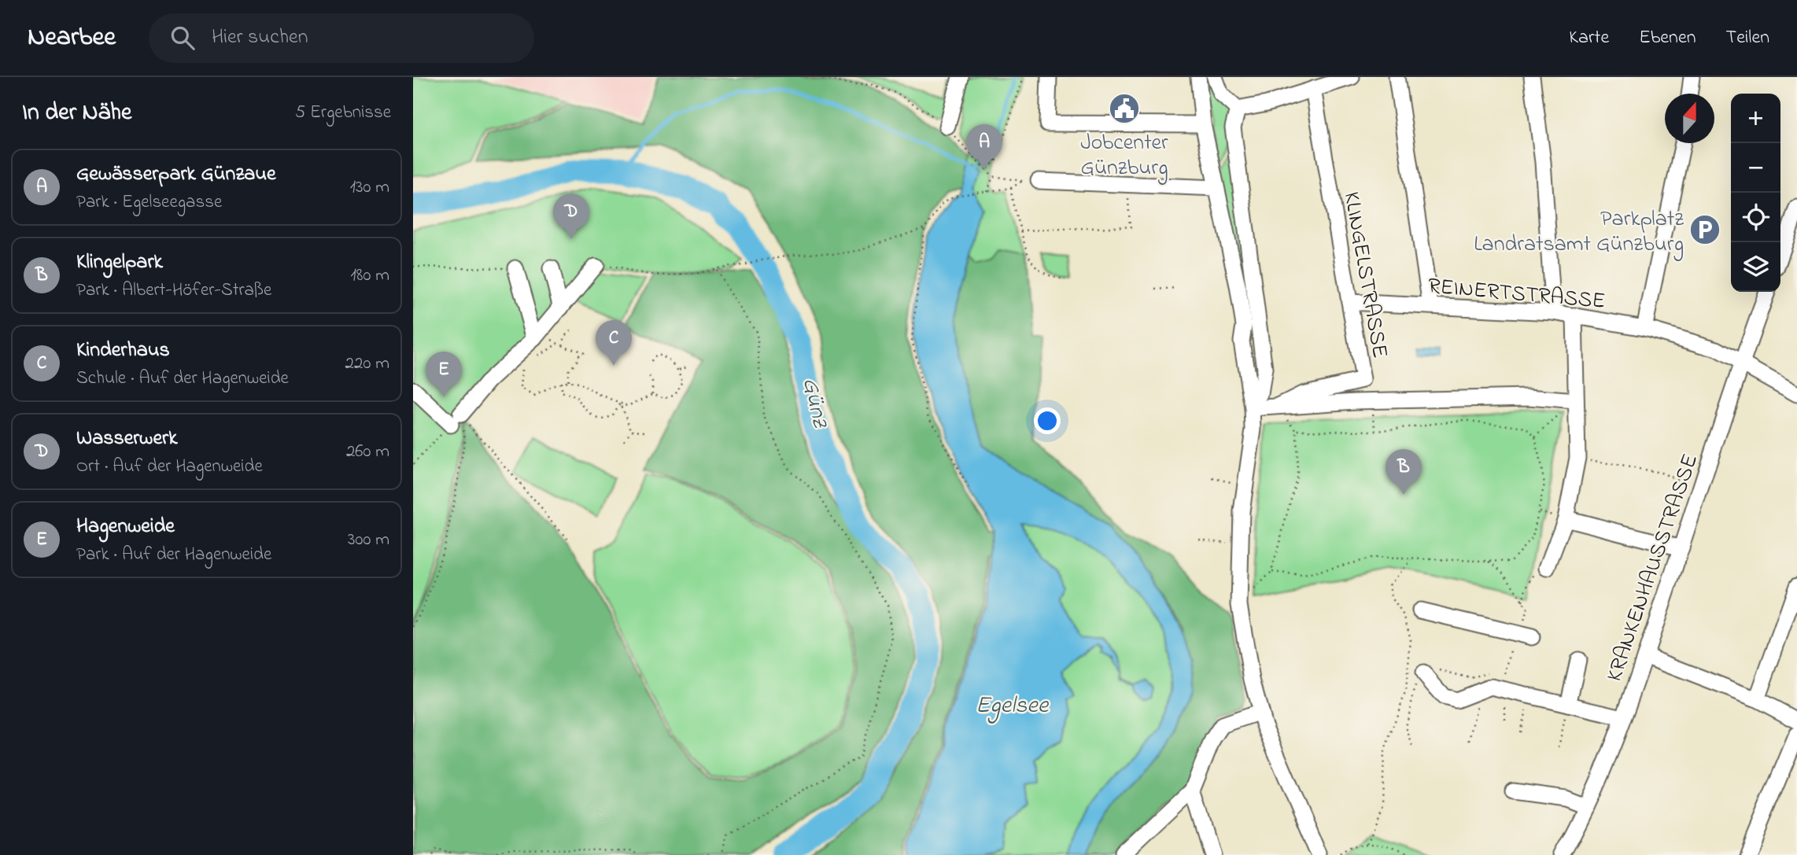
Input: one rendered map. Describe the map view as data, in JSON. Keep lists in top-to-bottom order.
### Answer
{
  "streets": {
    "street": ["KLINGELSTRASSE", "REINERTSTRASSE", "KRANKENHAUSSTRASSE"]
  },
  "crossings": [
    ["KLINGELSTRASSE", "REINERTSTRASSE"],
    ["REINERTSTRASSE", "KRANKENHAUSSTRASSE"]
  ],
  "water": ["Günz", "Egelsee"],
  "places": {
    "public building": ["Jobcenter Günzburg"],
    "parking": ["Parkplatz Landratsamt Günzburg"]
  },
  "north": "top",
  "page": {
    "header": "Nearbee",
    "search": "Hier suchen",
    "nav": ["Karte", "Ebenen", "Teilen"],
    "heading": ["In der Nähe", "5 Ergebnisse"],
    "map_buttons": ["+", "−"],
    "pins": [
      "A",
      "D",
      "C",
      "E",
      "B"
    ],
    "list": [
      {
        "mark": "A",
        "name": "Gewässerpark Günzaue",
        "note": "Park · Egelseegasse",
        "value": "130 m"
      },
      {
        "mark": "B",
        "name": "Klingelpark",
        "note": "Park · Albert-Höfer-Straße",
        "value": "180 m"
      },
      {
        "mark": "C",
        "name": "Kinderhaus",
        "note": "Schule · Auf der Hagenweide",
        "value": "220 m"
      },
      {
        "mark": "D",
        "name": "Wasserwerk",
        "note": "Ort · Auf der Hagenweide",
        "value": "260 m"
      },
      {
        "mark": "E",
        "name": "Hagenweide",
        "note": "Park · Auf der Hagenweide",
        "value": "300 m"
      }
    ]
  }
}
